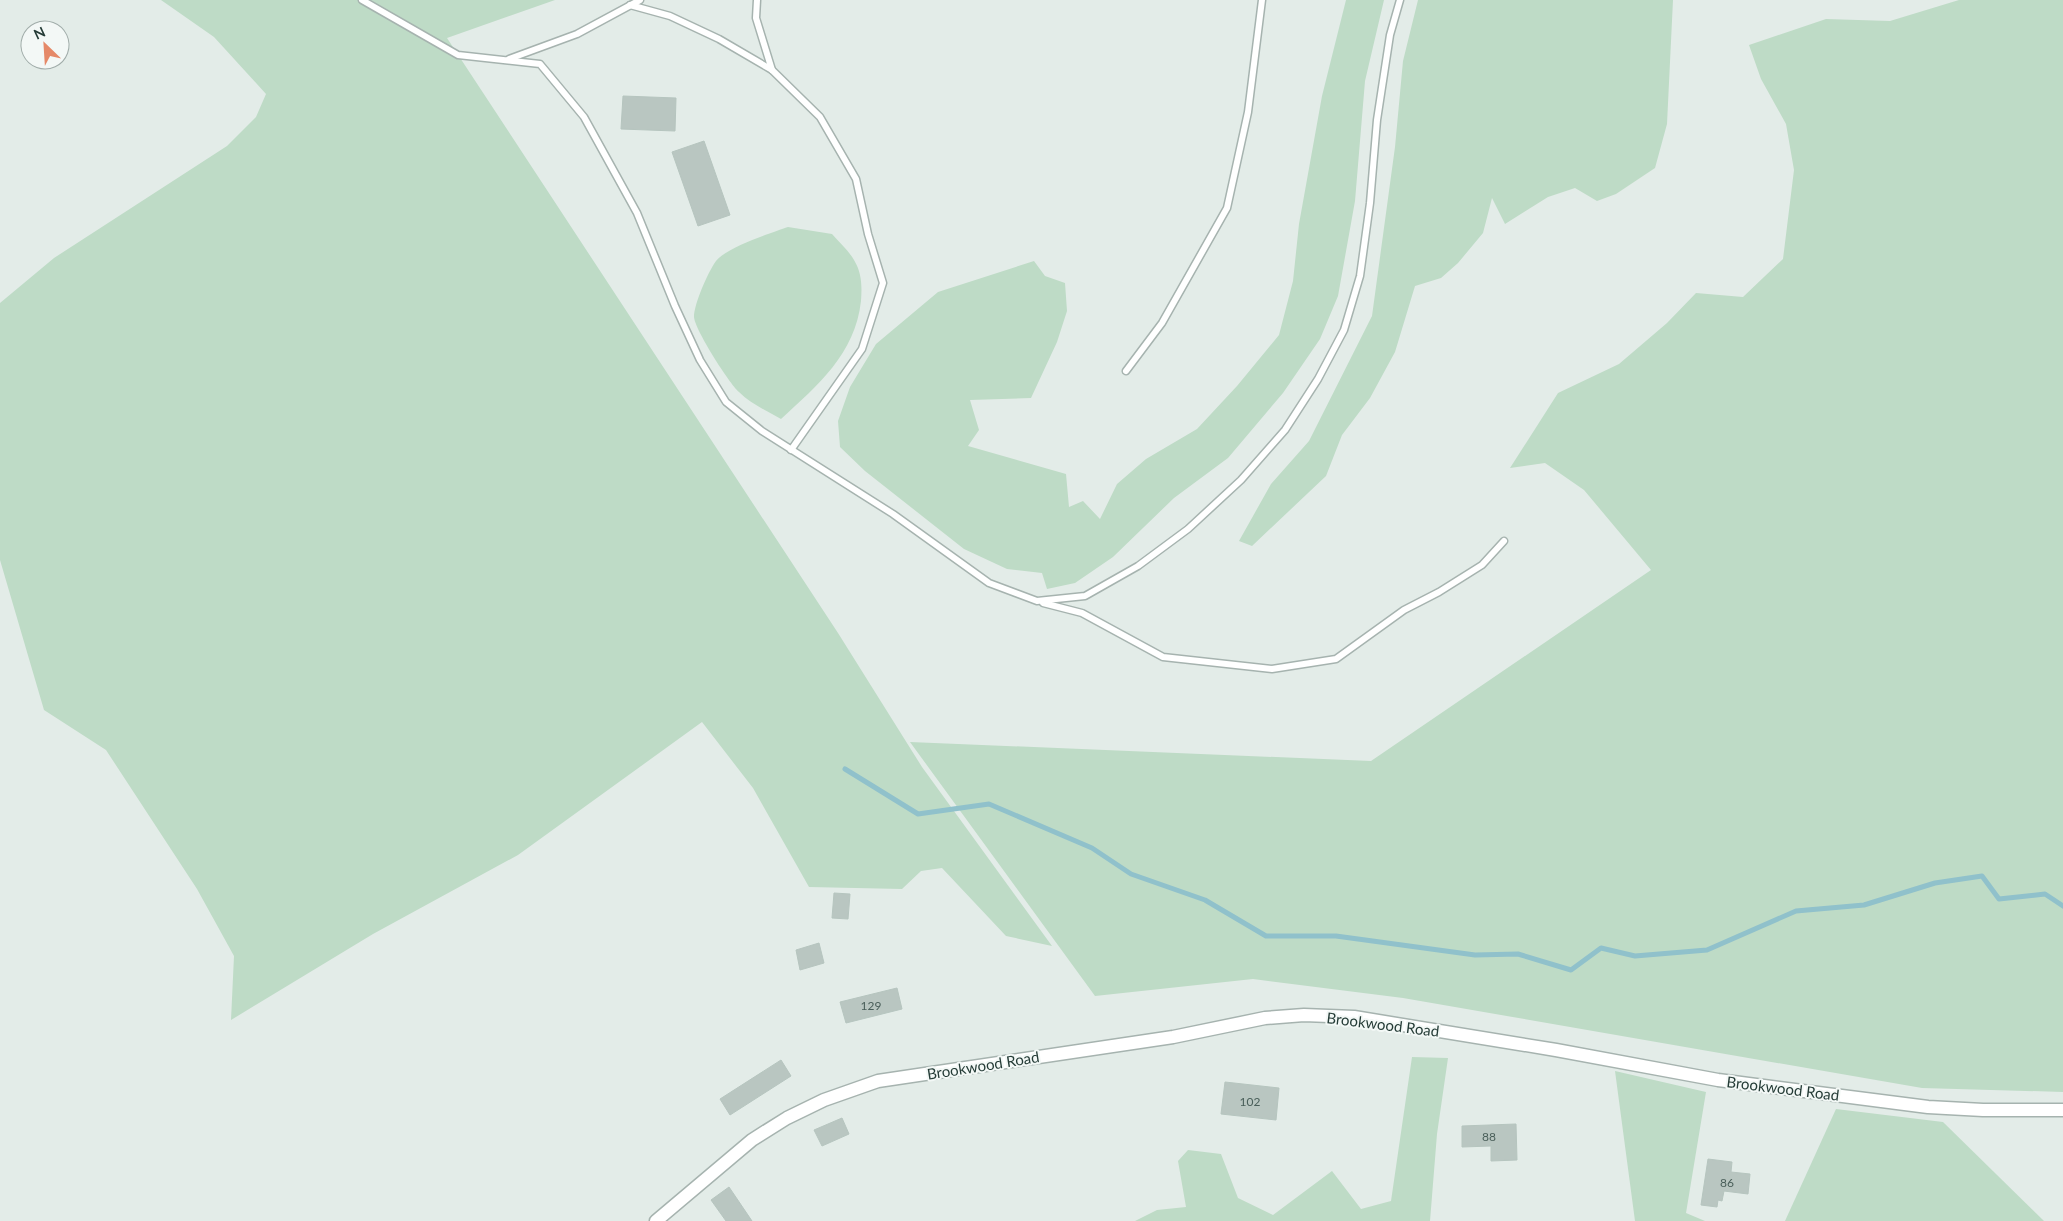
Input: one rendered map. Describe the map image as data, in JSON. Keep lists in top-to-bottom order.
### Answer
{
  "streets": {
    "street": ["Brookwood Road"]
  },
  "house_numbers": [
    "129",
    "102",
    "88",
    "86"
  ],
  "north": "top left"
}
